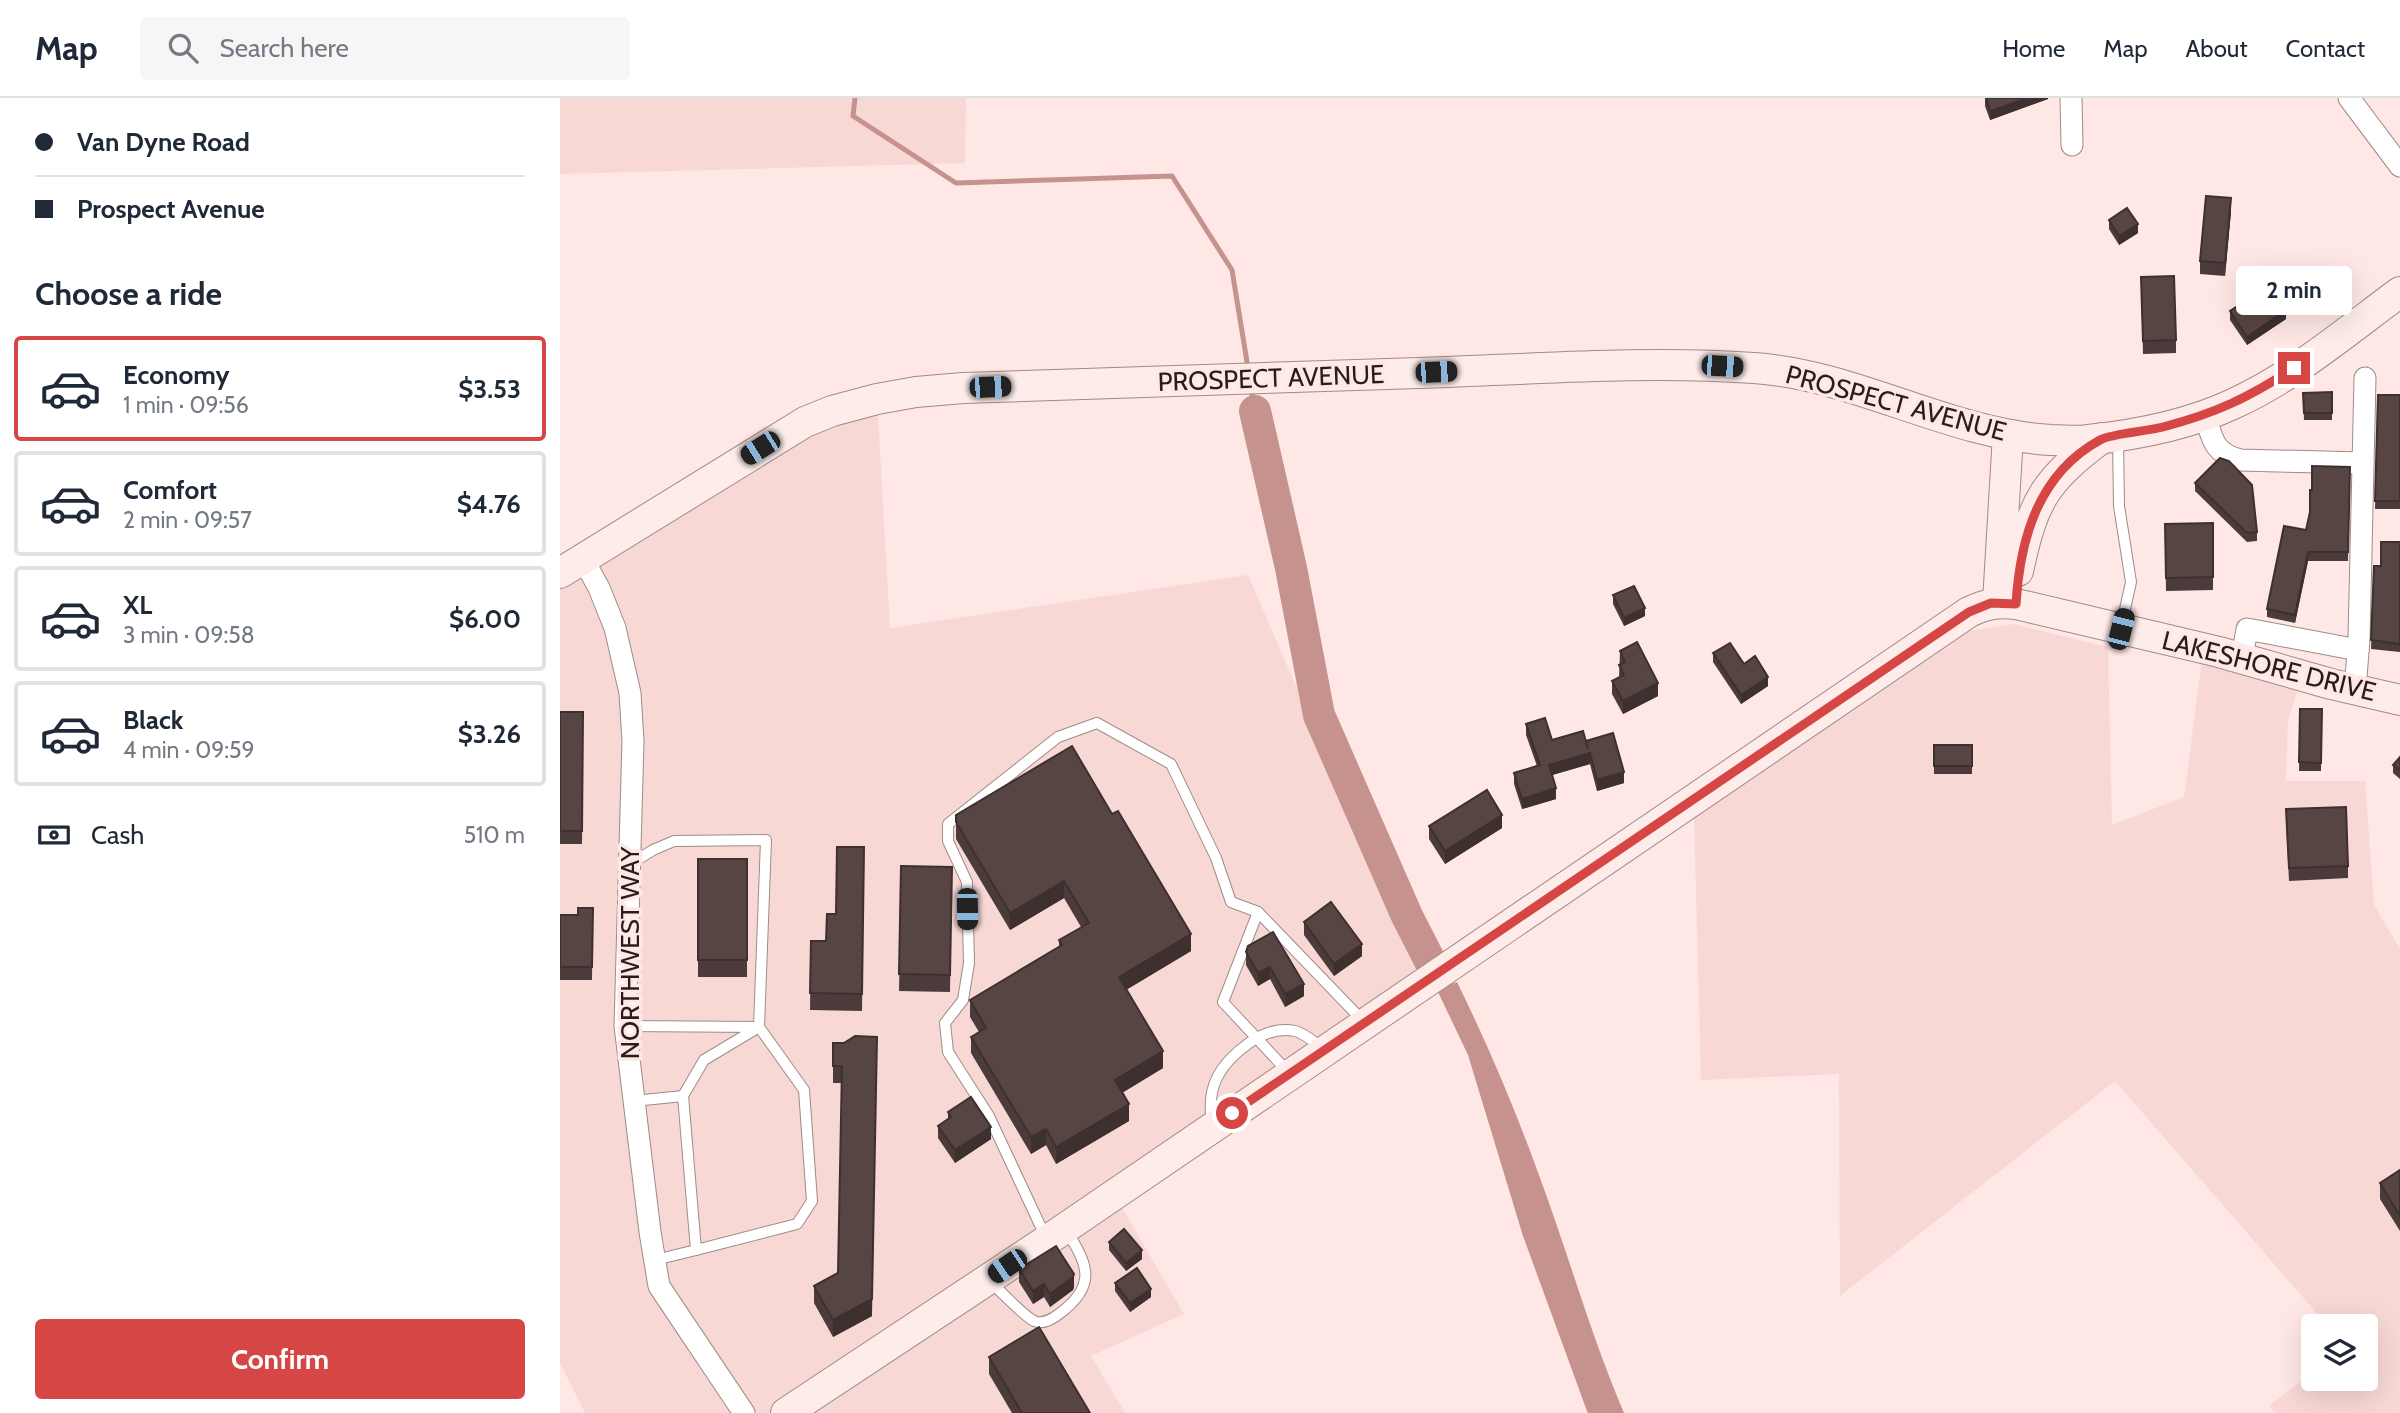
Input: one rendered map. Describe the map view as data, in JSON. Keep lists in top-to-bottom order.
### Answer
{
  "streets": {
    "street": ["PROSPECT AVENUE", "LAKESHORE DRIVE", "NORTHWEST WAY"]
  },
  "crossings": [
    ["PROSPECT AVENUE", "NORTHWEST WAY"]
  ],
  "page": {
    "header": "Map",
    "search": "Search here",
    "nav": [
      "Home",
      "Map",
      "About",
      "Contact"
    ],
    "banner": ["Van Dyne Road", "Prospect Avenue"],
    "heading": "Choose a ride",
    "bubble": "2 min",
    "list": [
      {
        "name": "Economy",
        "note": "1 min · 09:56",
        "value": "$3.53"
      },
      {
        "name": "Comfort",
        "note": "2 min · 09:57",
        "value": "$4.76"
      },
      {
        "name": "XL",
        "note": "3 min · 09:58",
        "value": "$6.00"
      },
      {
        "name": "Black",
        "note": "4 min · 09:59",
        "value": "$3.26"
      }
    ],
    "pay": ["Cash", "510 m"],
    "buttons": "Confirm"
  }
}
